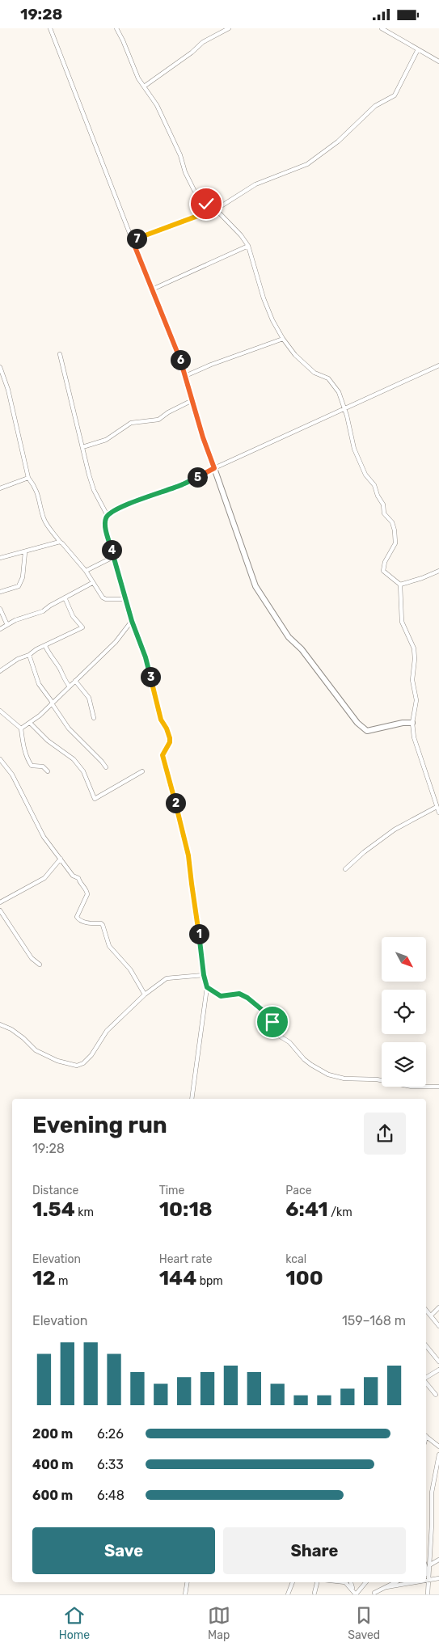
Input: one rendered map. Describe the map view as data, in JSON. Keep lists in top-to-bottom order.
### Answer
{
  "north": "bottom right",
  "page": {
    "status": "19:28",
    "pins": [
      "7",
      "6",
      "5",
      "4",
      "3",
      "2",
      "1"
    ],
    "heading": ["Evening run", "19:28"],
    "stats": [
      ["Distance", "1.54 km"],
      ["Time", "10:18"],
      ["Pace", "6:41 /km"],
      ["Elevation", "12 m"],
      ["Heart rate", "144 bpm"],
      ["kcal", "100"]
    ],
    "chart": ["Elevation", "159–168 m"],
    "list": [
      {
        "name": "200 m",
        "note": "6:26"
      },
      {
        "name": "400 m",
        "note": "6:33"
      },
      {
        "name": "600 m",
        "note": "6:48"
      }
    ],
    "buttons": ["Save", "Share"],
    "tabs": ["Home", "Map", "Saved"]
  }
}
